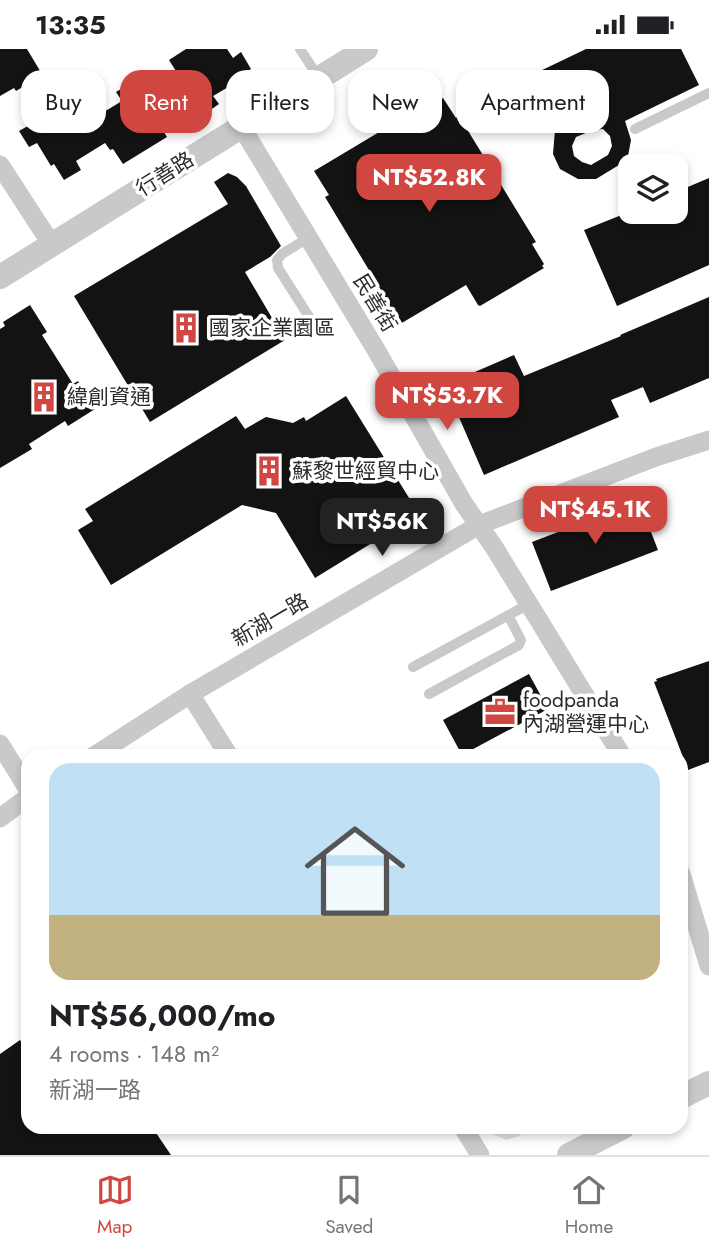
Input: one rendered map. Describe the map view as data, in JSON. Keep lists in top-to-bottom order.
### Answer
{
  "streets": {
    "street": ["行善路", "民善街", "新湖一路"]
  },
  "crossings": [
    ["民善街", "新湖一路"]
  ],
  "places": {
    "building": ["國家企業園區", "緯創資通", "蘇黎世經貿中心"],
    "office": ["foodpanda 內湖營運中心"]
  },
  "page": {
    "status": "13:35",
    "chip": [
      "Buy",
      "Rent",
      "Filters",
      "New",
      "Apartment"
    ],
    "price": [
      "NT$52.8K",
      "NT$53.7K",
      "NT$45.1K",
      "NT$56K"
    ],
    "list": [
      {
        "name": "NT$56,000/mo",
        "note": "4 rooms · 148 m² · 新湖一路"
      }
    ],
    "tabs": ["Map", "Saved", "Home"]
  }
}
